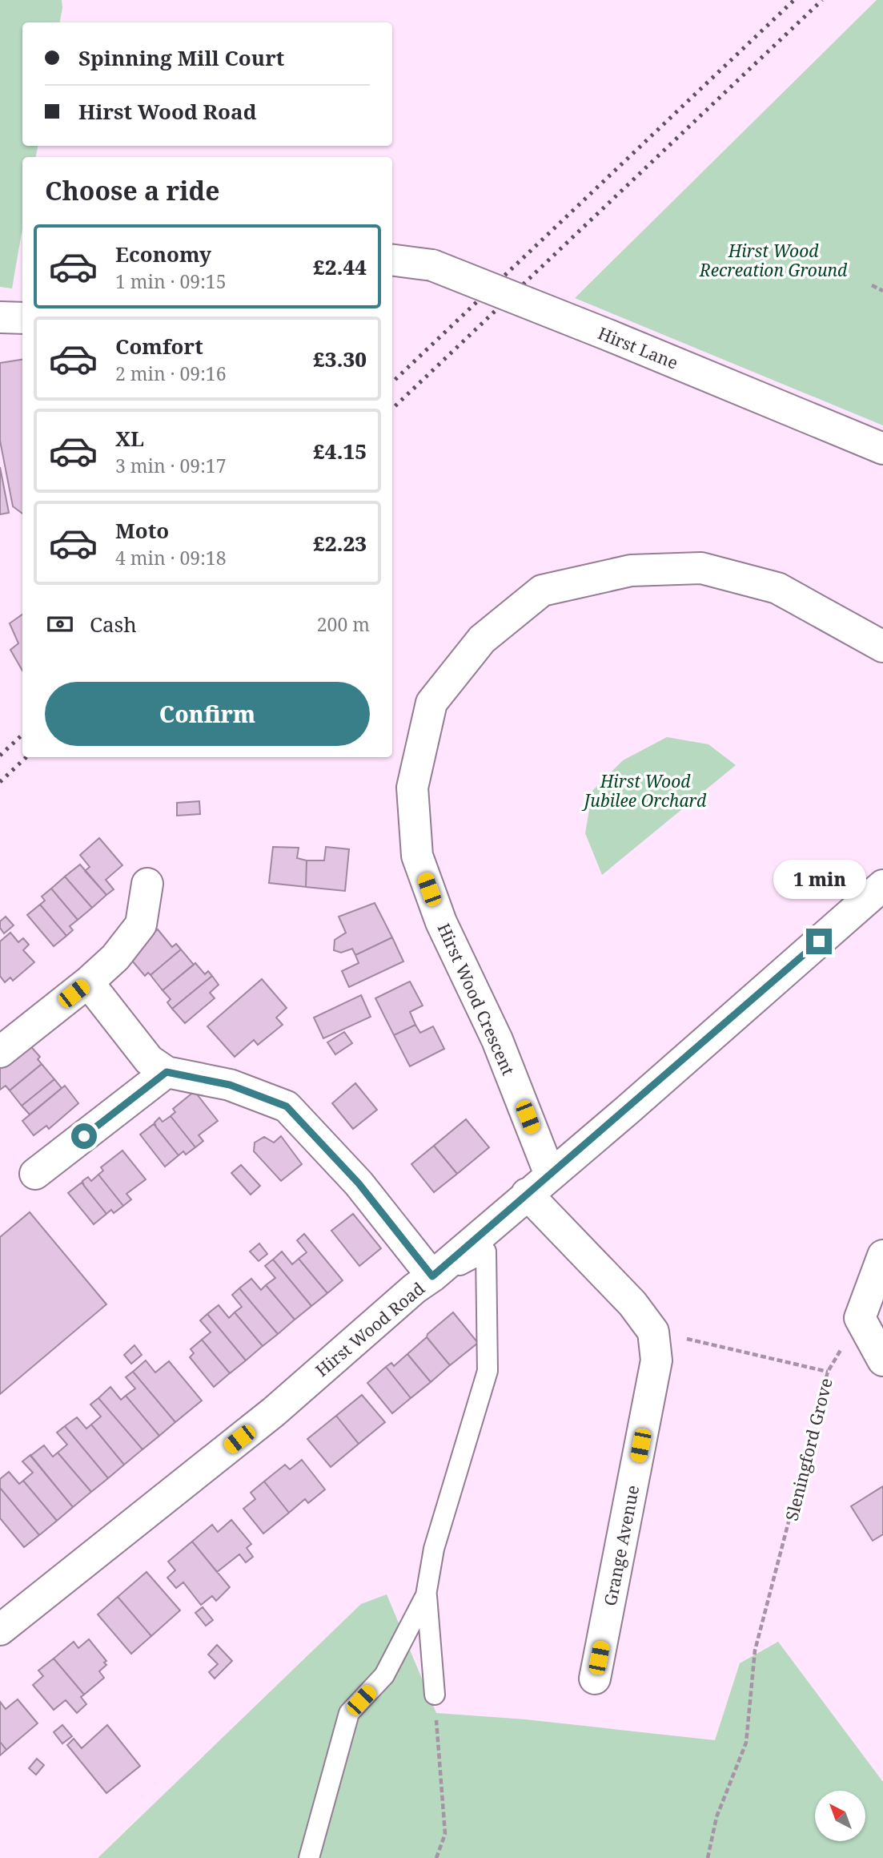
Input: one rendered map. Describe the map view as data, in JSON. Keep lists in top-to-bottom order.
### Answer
{
  "streets": {
    "street": [
      "Hirst Lane",
      "Hirst Wood Crescent",
      "Hirst Wood Road",
      "Grange Avenue"
    ],
    "path": ["Sleningford Grove"]
  },
  "crossings": [
    ["Hirst Wood Crescent", "Hirst Wood Road"]
  ],
  "parks": ["Hirst Wood Recreation Ground", "Hirst Wood Jubilee Orchard"],
  "north": "top left",
  "page": {
    "banner": ["Spinning Mill Court", "Hirst Wood Road"],
    "heading": "Choose a ride",
    "list": [
      {
        "name": "Economy",
        "note": "1 min · 09:15",
        "value": "£2.44"
      },
      {
        "name": "Comfort",
        "note": "2 min · 09:16",
        "value": "£3.30"
      },
      {
        "name": "XL",
        "note": "3 min · 09:17",
        "value": "£4.15"
      },
      {
        "name": "Moto",
        "note": "4 min · 09:18",
        "value": "£2.23"
      }
    ],
    "pay": ["Cash", "200 m"],
    "buttons": "Confirm",
    "bubble": "1 min"
  }
}
